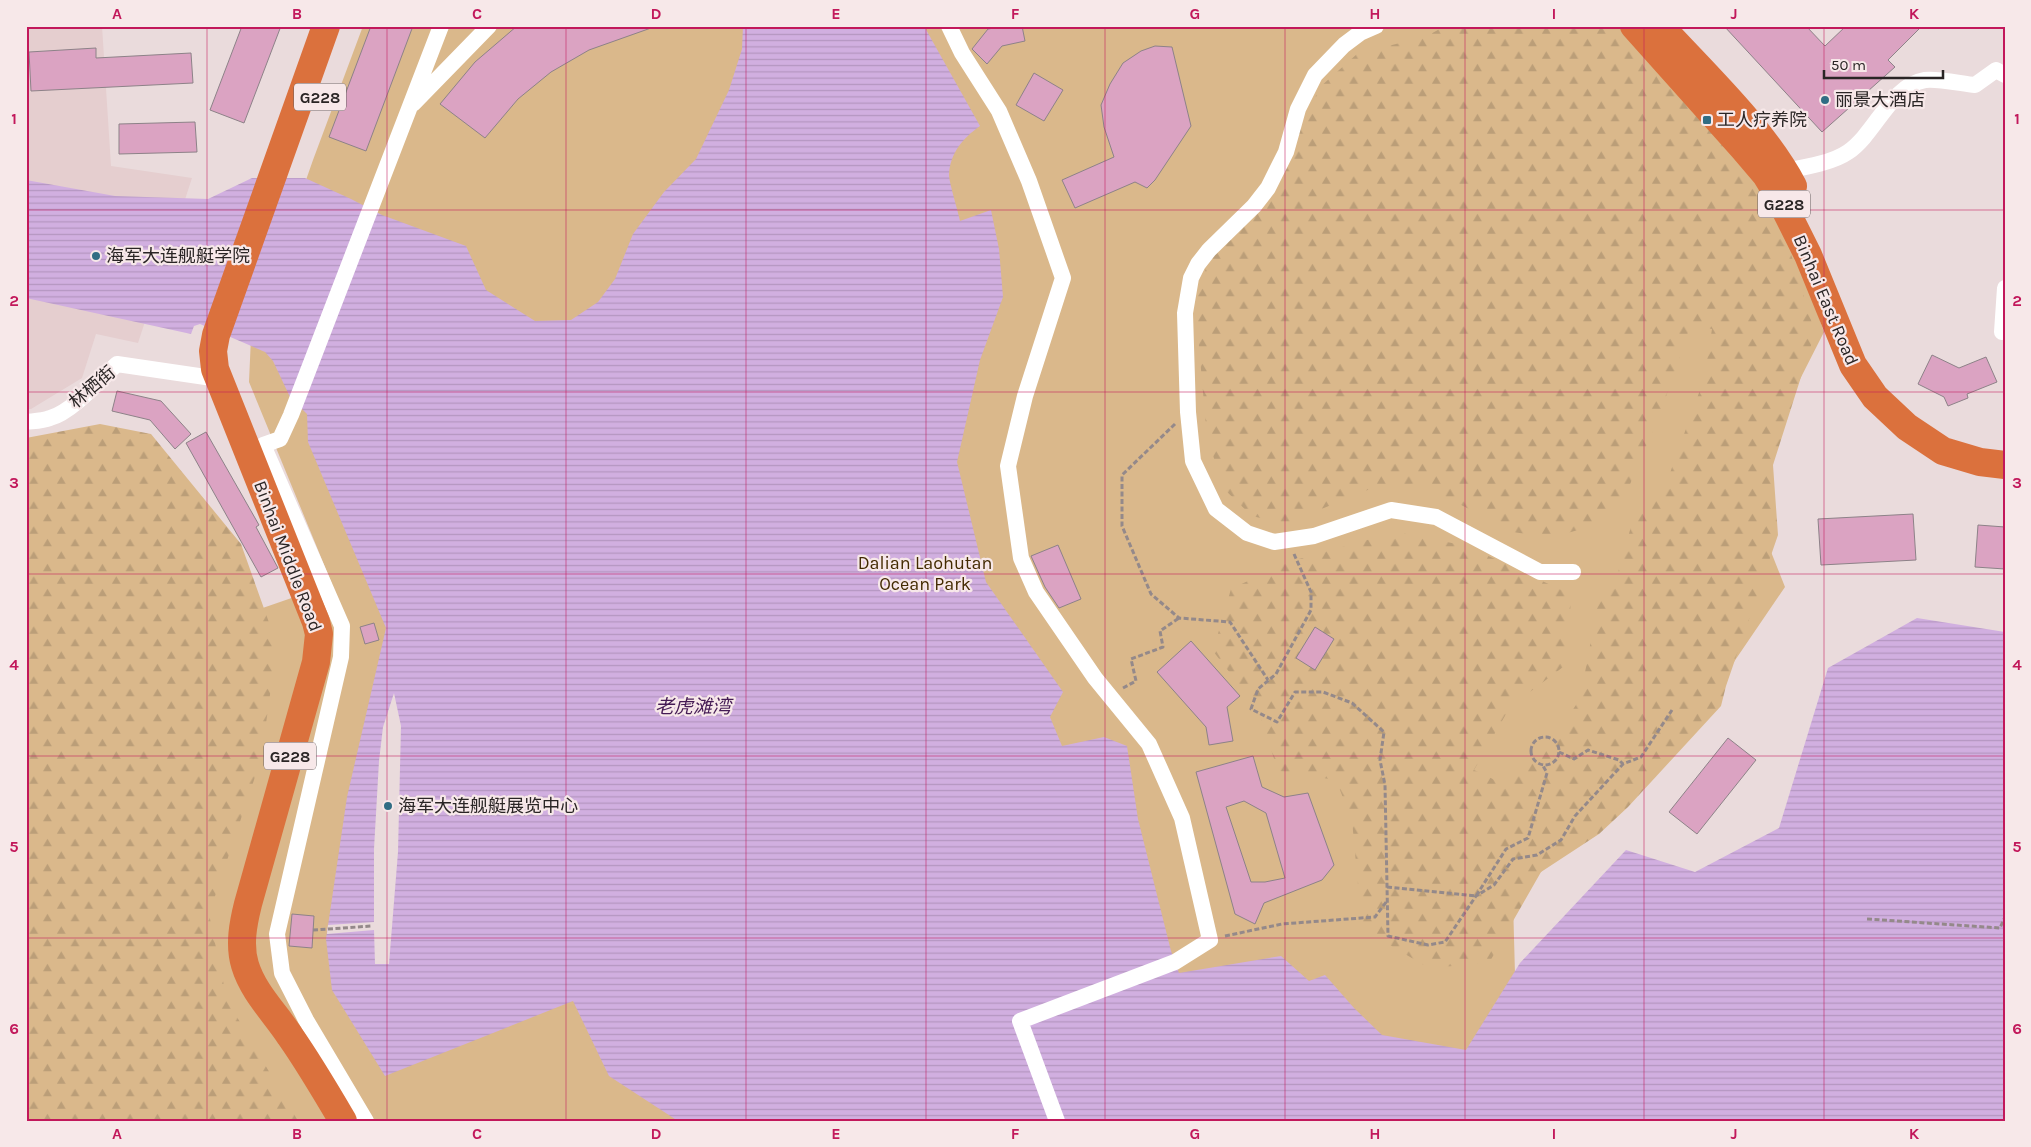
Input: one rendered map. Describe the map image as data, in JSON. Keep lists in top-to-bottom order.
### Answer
{
  "streets": {
    "highway": ["G228", "Binhai East Road", "Binhai Middle Road"],
    "street": ["林栖街"]
  },
  "crossings": [
    ["林栖街", "Binhai Middle Road"]
  ],
  "water": ["老虎滩湾"],
  "parks": ["Dalian Laohutan Ocean Park"],
  "places": {
    "other": ["丽景大酒店", "海军大连舰艇学院", "海军大连舰艇展览中心"],
    "transit": ["工人疗养院"]
  },
  "scale_bar": "50 m",
  "grid": {
    "columns": [
      "A",
      "B",
      "C",
      "D",
      "E",
      "F",
      "G",
      "H",
      "I",
      "J",
      "K"
    ],
    "rows": [
      "1",
      "2",
      "3",
      "4",
      "5",
      "6"
    ]
  }
}
